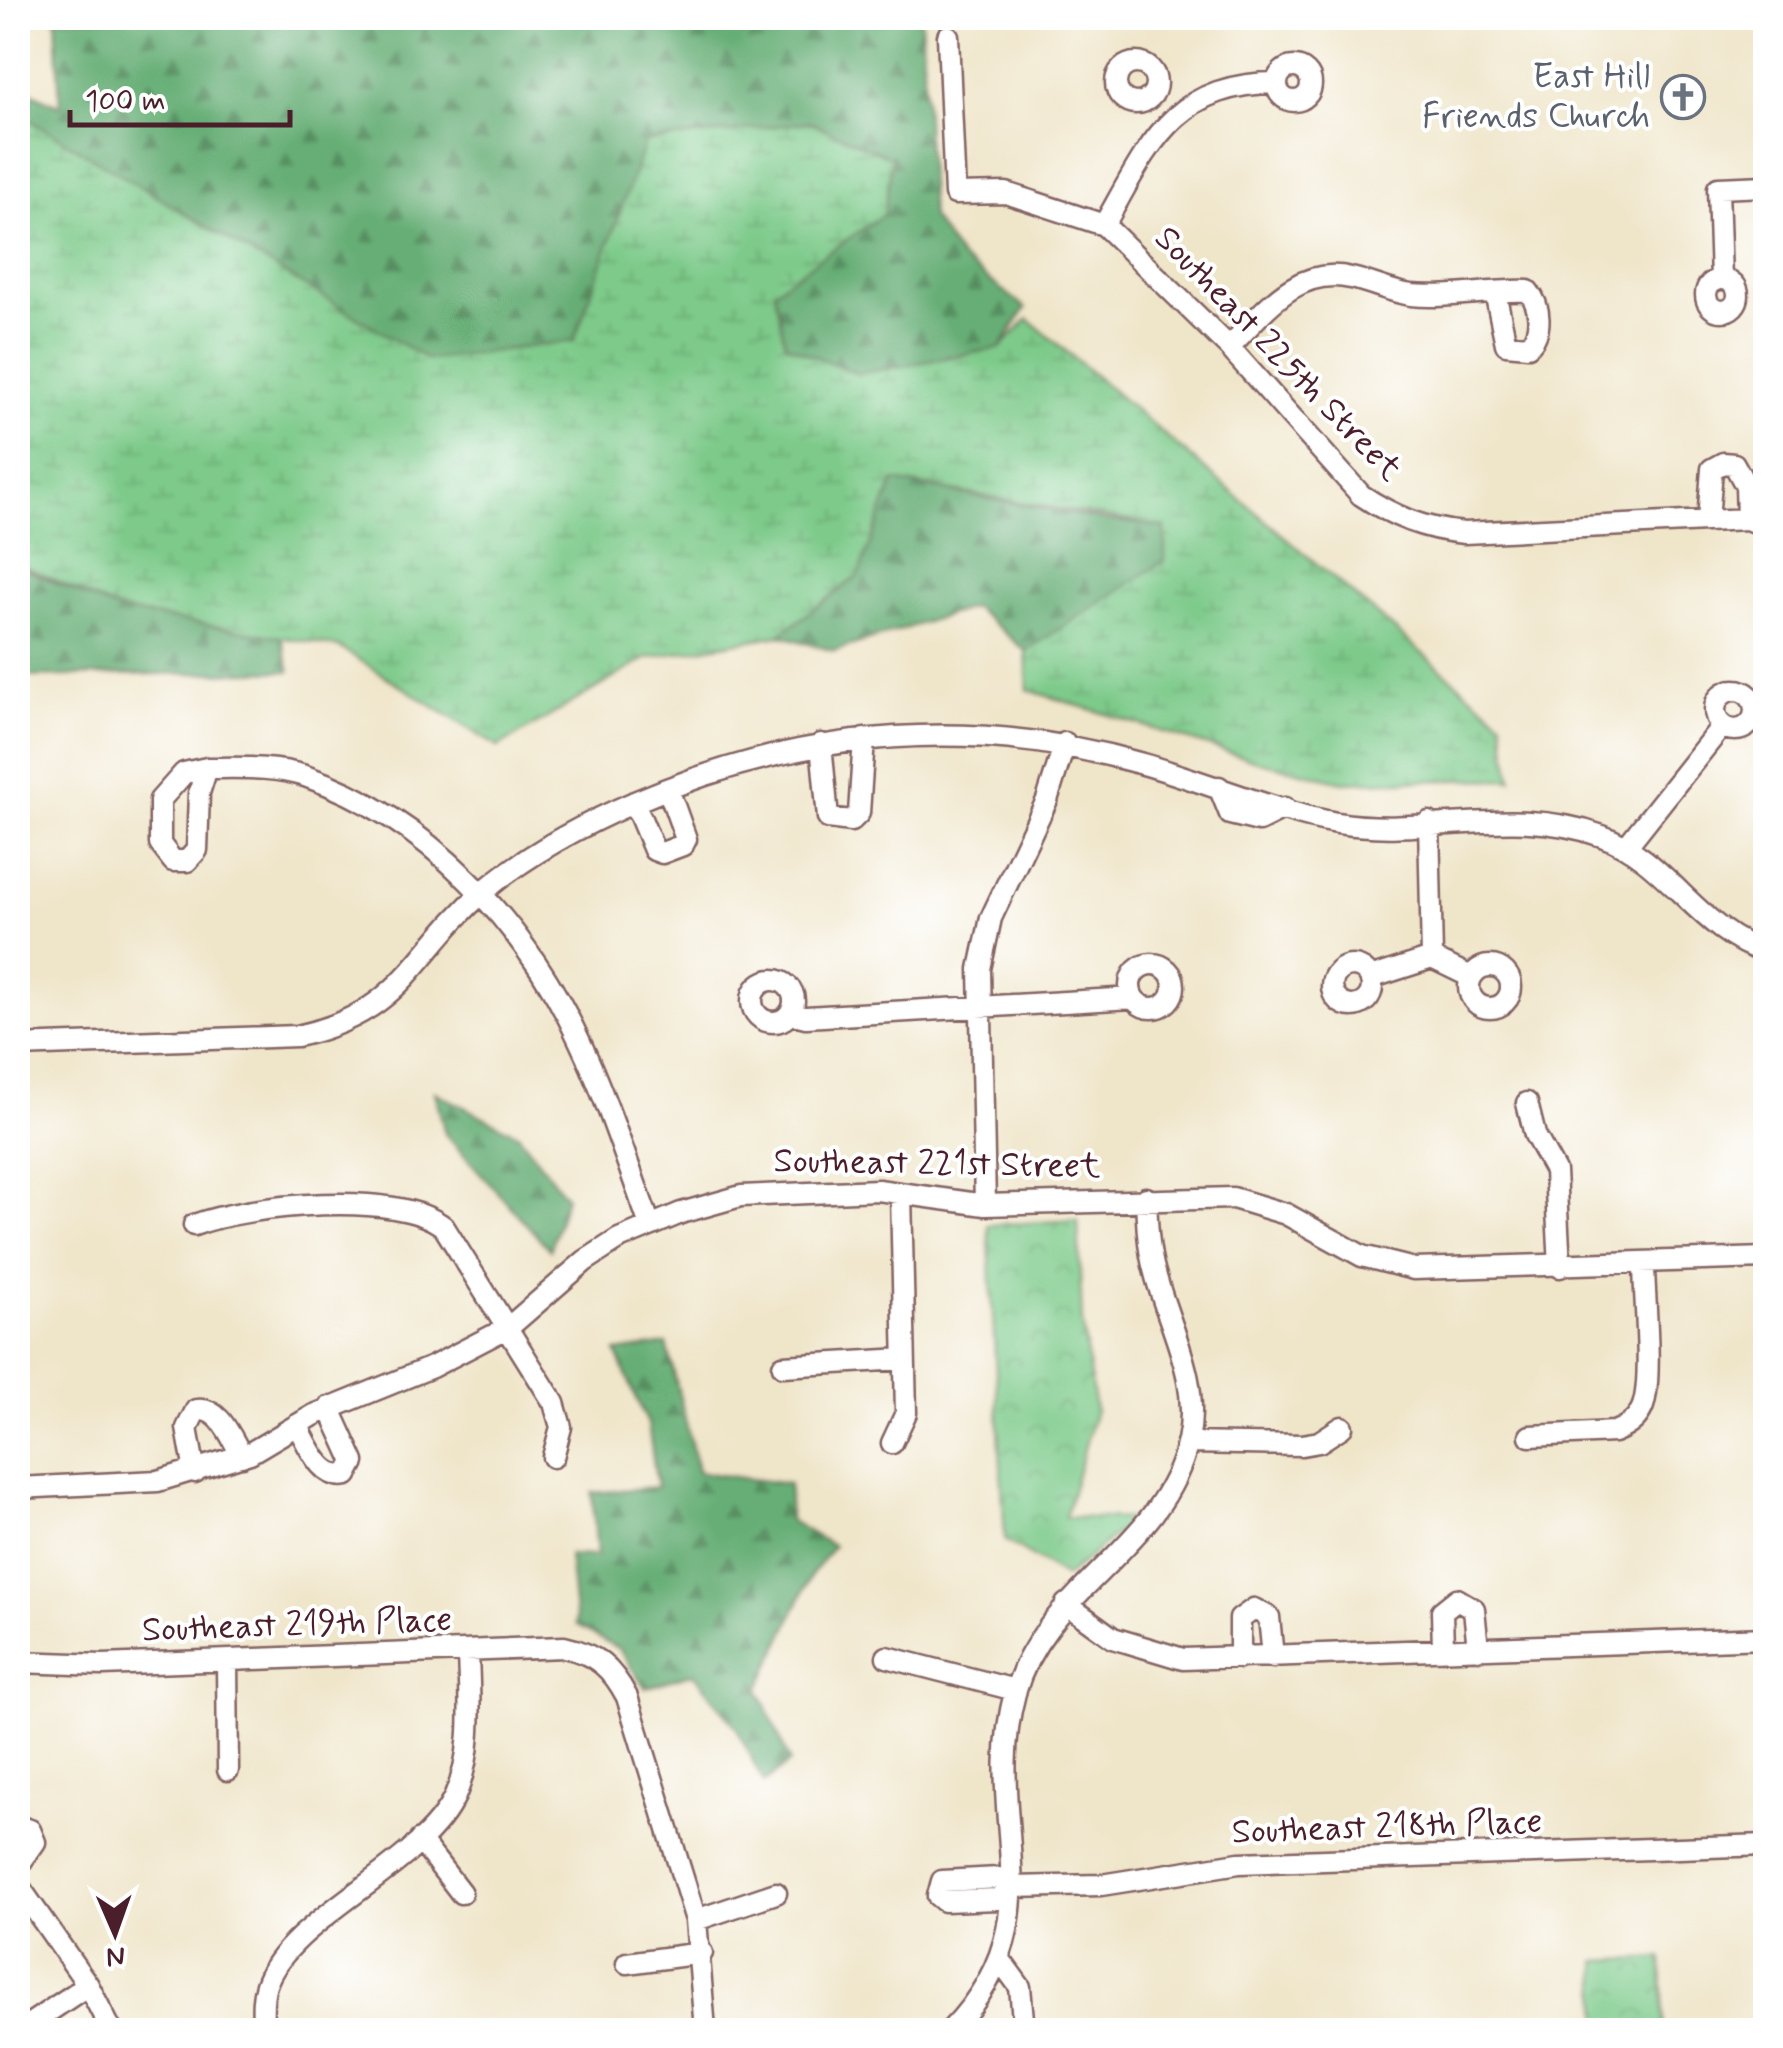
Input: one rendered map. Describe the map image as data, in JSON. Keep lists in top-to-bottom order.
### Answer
{
  "streets": {
    "street": [
      "Southeast 225th Street",
      "Southeast 221st Street",
      "Southeast 219th Place",
      "Southeast 218th Place"
    ]
  },
  "places": {
    "church": ["East Hill Friends Church"]
  },
  "scale_bar": "100 m",
  "north": "bottom"
}
